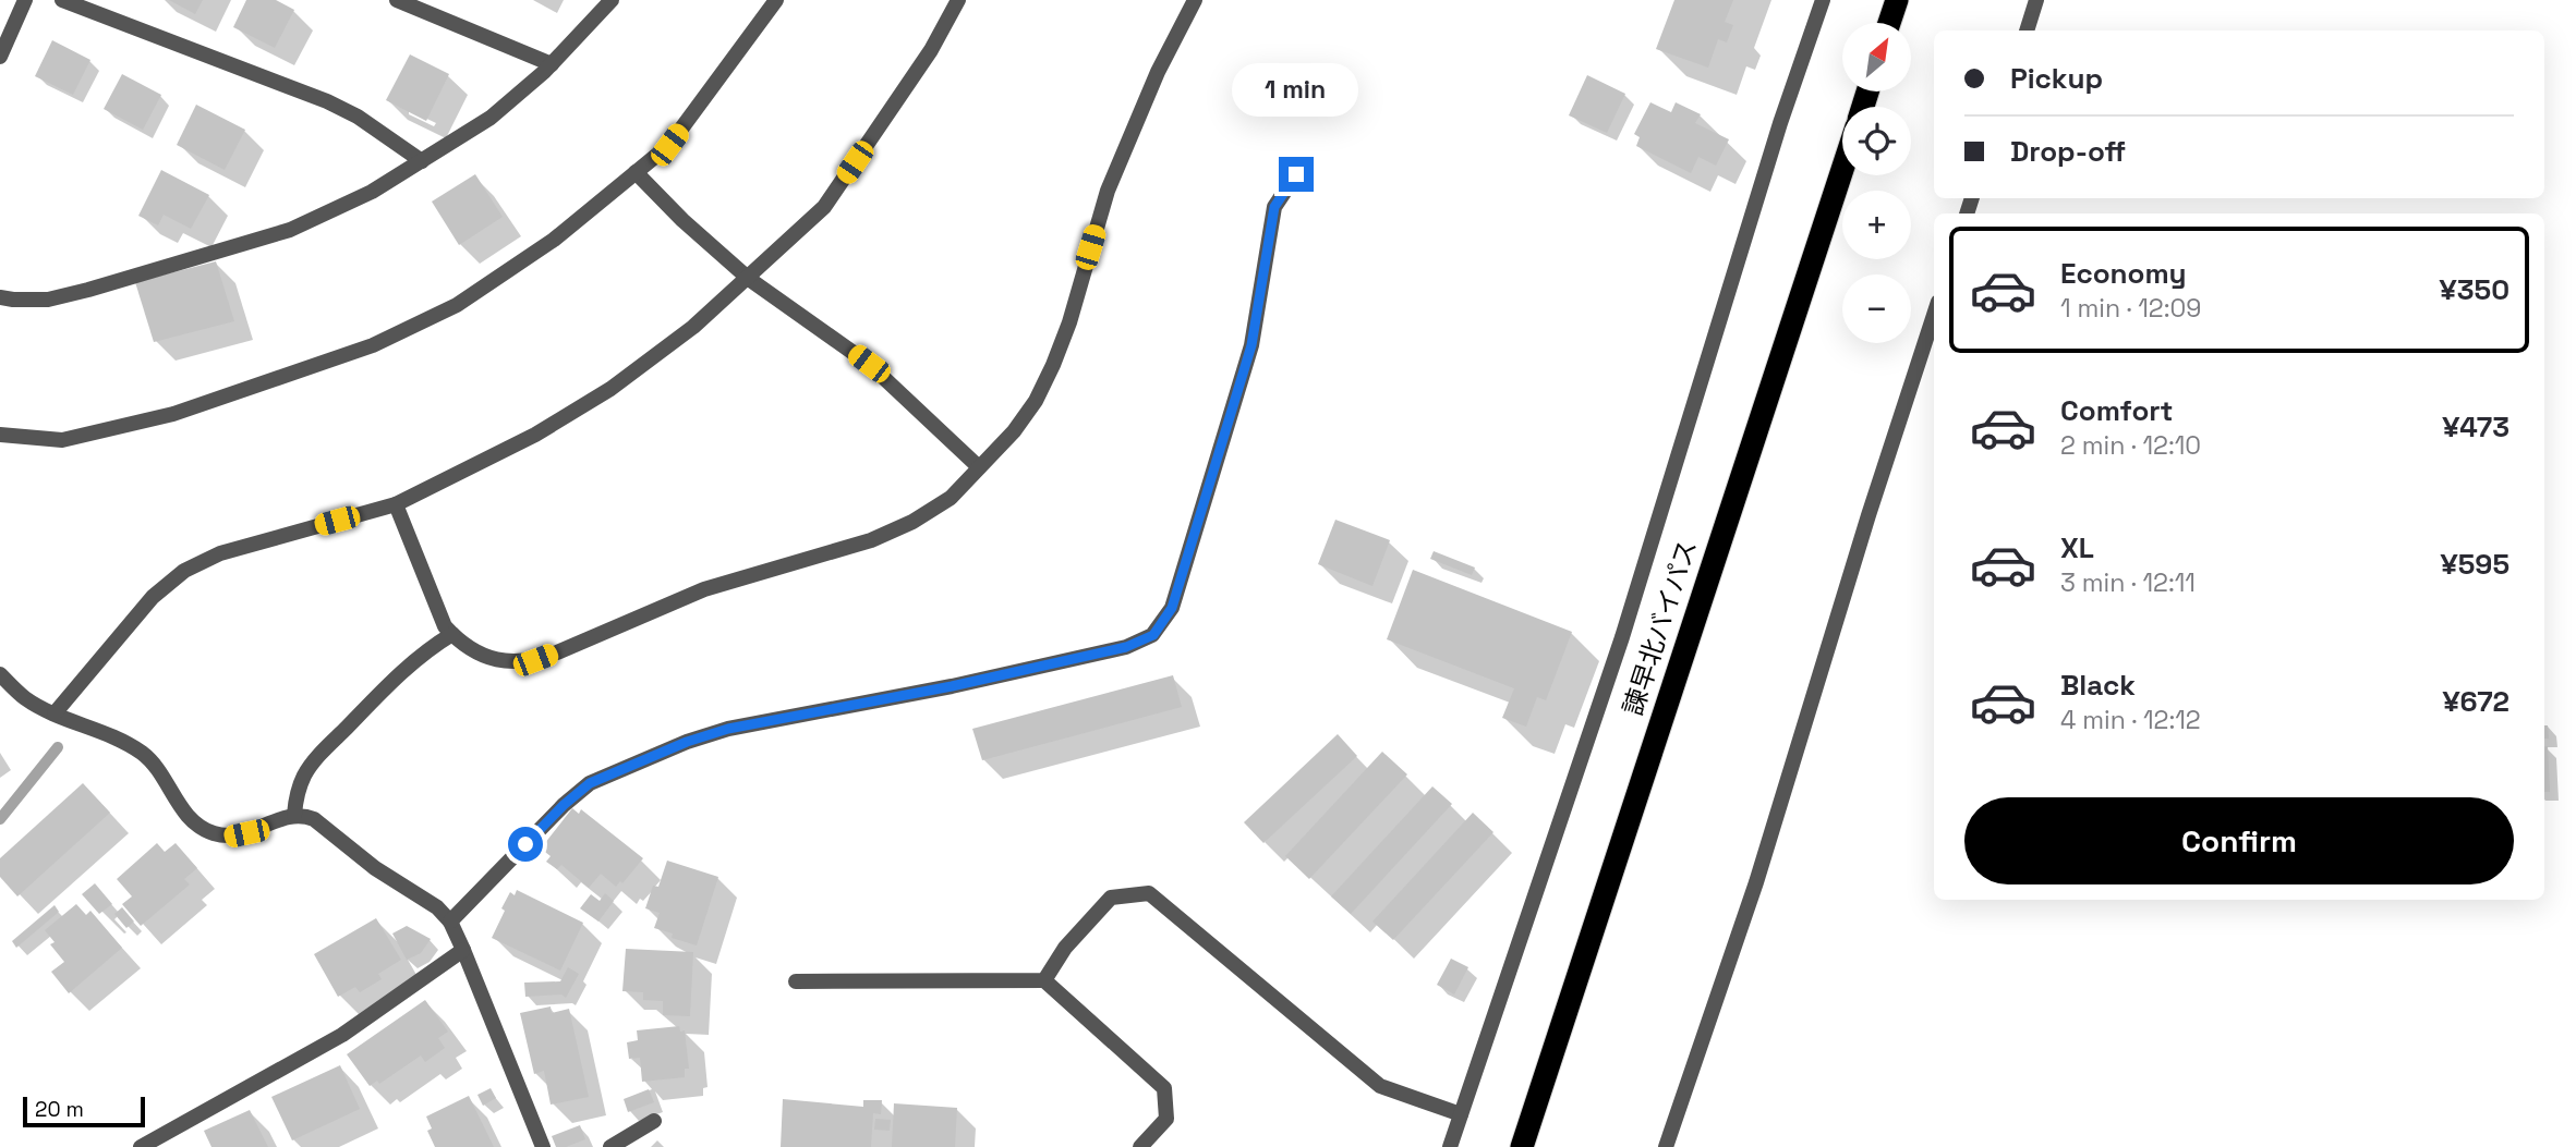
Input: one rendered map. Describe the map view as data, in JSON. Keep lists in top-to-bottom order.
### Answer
{
  "streets": {
    "highway": ["諫早北バイパス"]
  },
  "scale_bar": "20 m",
  "north": "top right",
  "page": {
    "map_buttons": ["+", "−"],
    "banner": ["Pickup", "Drop-off"],
    "bubble": "1 min",
    "list": [
      {
        "name": "Economy",
        "note": "1 min · 12:09",
        "value": "¥350"
      },
      {
        "name": "Comfort",
        "note": "2 min · 12:10",
        "value": "¥473"
      },
      {
        "name": "XL",
        "note": "3 min · 12:11",
        "value": "¥595"
      },
      {
        "name": "Black",
        "note": "4 min · 12:12",
        "value": "¥672"
      }
    ],
    "buttons": "Confirm",
    "scale": "20 m"
  }
}
